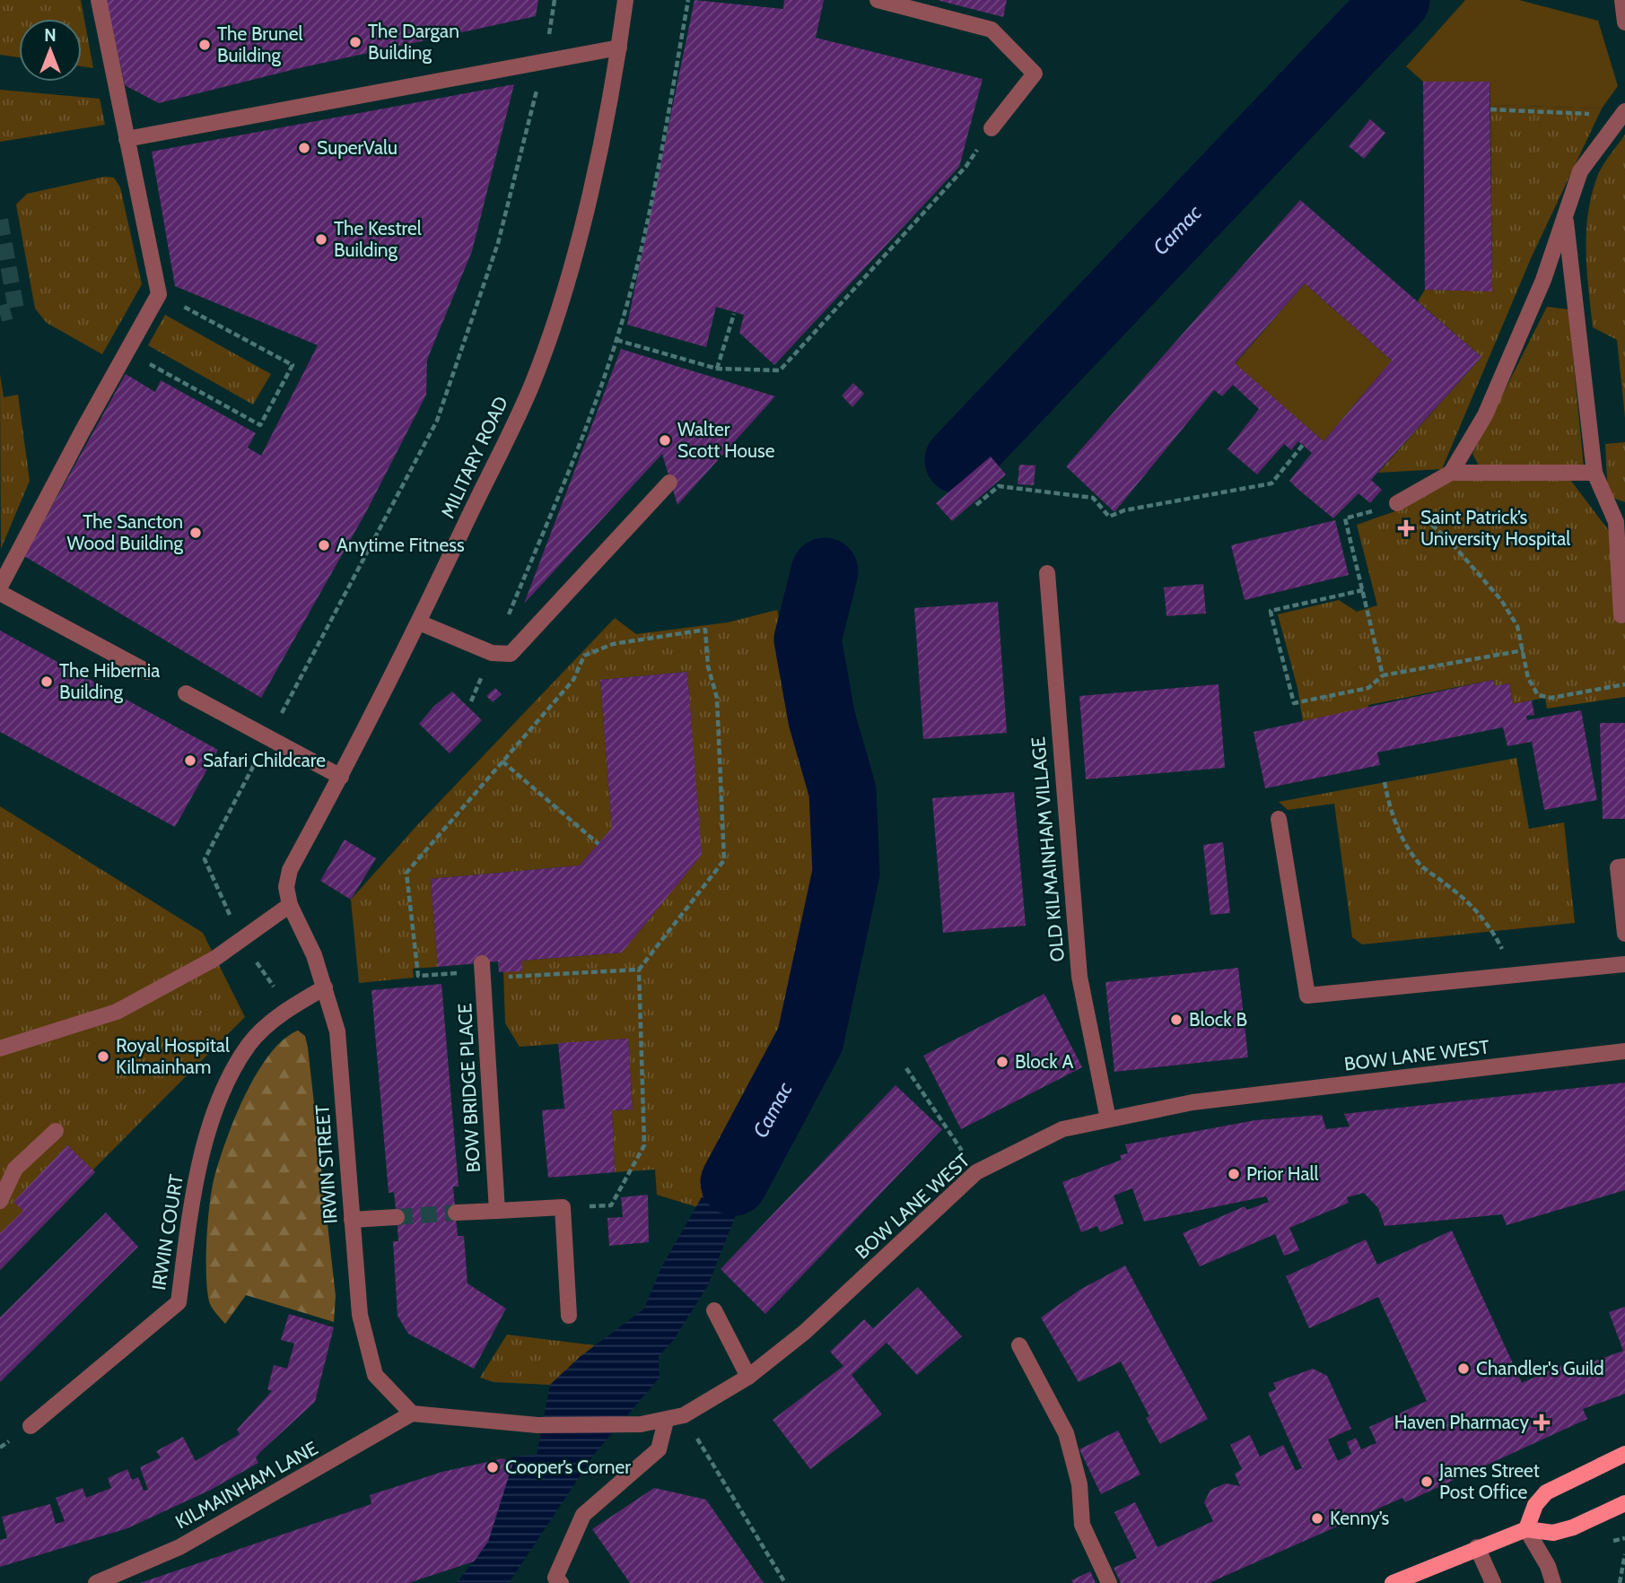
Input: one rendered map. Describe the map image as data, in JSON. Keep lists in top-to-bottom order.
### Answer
{
  "streets": {
    "street": [
      "MILITARY ROAD",
      "OLD KILMAINHAM VILLAGE",
      "BOW LANE WEST",
      "BOW BRIDGE PLACE",
      "IRWIN STREET",
      "IRWIN COURT",
      "KILMAINHAM LANE"
    ]
  },
  "crossings": [
    ["MILITARY ROAD", "IRWIN STREET"],
    ["OLD KILMAINHAM VILLAGE", "BOW LANE WEST"],
    ["BOW LANE WEST", "IRWIN STREET"],
    ["BOW LANE WEST", "KILMAINHAM LANE"],
    ["IRWIN STREET", "IRWIN COURT"],
    ["IRWIN STREET", "KILMAINHAM LANE"]
  ],
  "water": ["Camac"],
  "places": {
    "other": [
      "The Dargan Building",
      "The Brunel Building",
      "SuperValu",
      "The Kestrel Building",
      "Walter Scott House",
      "The Sancton Wood Building",
      "Anytime Fitness",
      "The Hibernia Building",
      "Safari Childcare",
      "Block B",
      "Royal Hospital Kilmainham",
      "Block A",
      "Prior Hall",
      "Chandler's Guild",
      "Cooper’s Corner",
      "James Street Post Office",
      "Kenny’s"
    ],
    "health": ["Saint Patrick’s University Hospital", "Haven Pharmacy"]
  },
  "north": "top"
}
